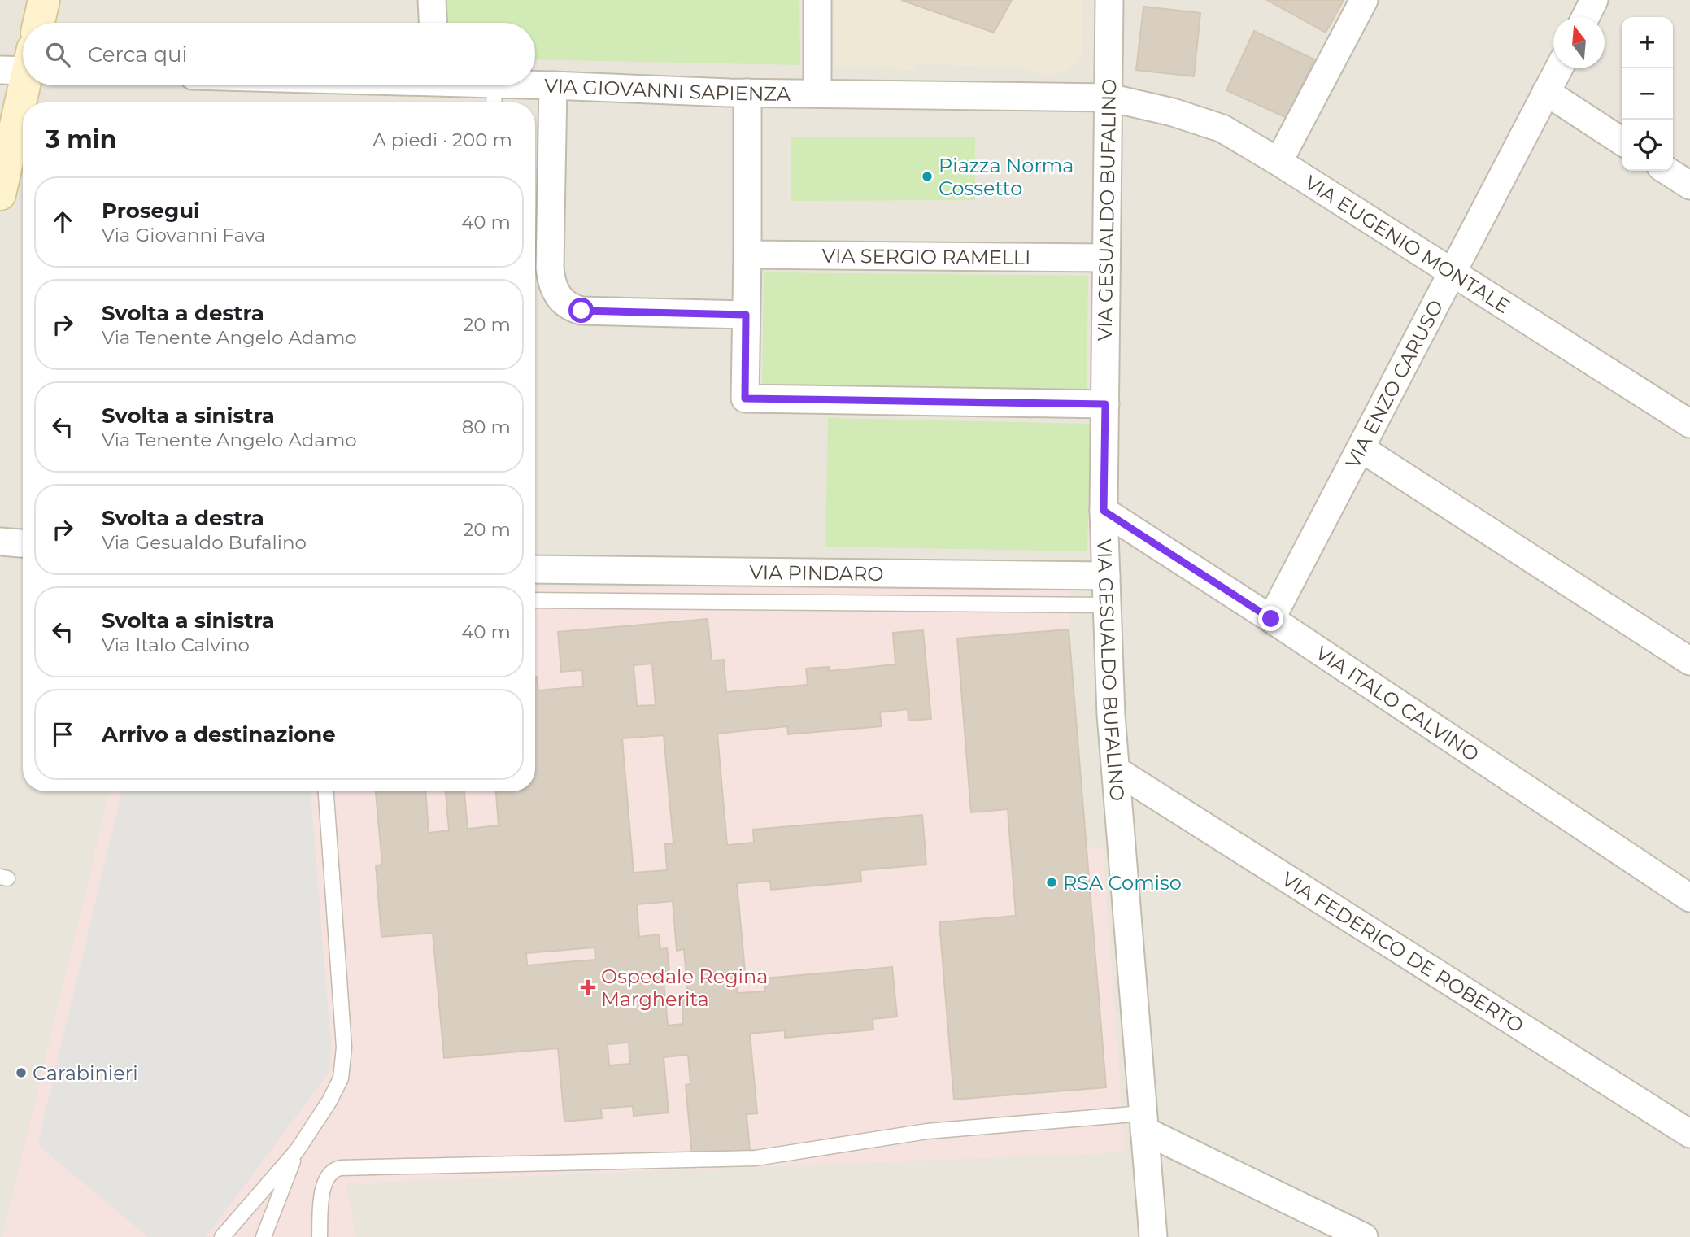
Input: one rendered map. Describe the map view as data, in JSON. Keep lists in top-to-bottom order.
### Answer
{
  "streets": {
    "street": [
      "VIA GIOVANNI SAPIENZA",
      "VIA GESUALDO BUFALINO",
      "VIA EUGENIO MONTALE",
      "VIA SERGIO RAMELLI",
      "VIA ENZO CARUSO",
      "VIA PINDARO",
      "VIA ITALO CALVINO",
      "VIA FEDERICO DE ROBERTO"
    ]
  },
  "crossings": [
    ["VIA GIOVANNI SAPIENZA", "VIA GESUALDO BUFALINO"],
    ["VIA GIOVANNI SAPIENZA", "VIA EUGENIO MONTALE"],
    ["VIA GESUALDO BUFALINO", "VIA EUGENIO MONTALE"],
    ["VIA GESUALDO BUFALINO", "VIA SERGIO RAMELLI"],
    ["VIA GESUALDO BUFALINO", "VIA PINDARO"],
    ["VIA GESUALDO BUFALINO", "VIA ITALO CALVINO"],
    ["VIA GESUALDO BUFALINO", "VIA FEDERICO DE ROBERTO"],
    ["VIA EUGENIO MONTALE", "VIA ENZO CARUSO"],
    ["VIA ENZO CARUSO", "VIA ITALO CALVINO"]
  ],
  "places": {
    "other": ["Piazza Norma Cossetto", "RSA Comiso", "Carabinieri"],
    "health": ["Ospedale Regina Margherita"]
  },
  "north": "top",
  "page": {
    "map_buttons": ["+", "−"],
    "search": "Cerca qui",
    "heading": ["3 min", "A piedi · 200 m"],
    "list": [
      ["Prosegui", "Via Giovanni Fava", "40 m"],
      ["Svolta a destra", "Via Tenente Angelo Adamo", "20 m"],
      ["Svolta a sinistra", "Via Tenente Angelo Adamo", "80 m"],
      ["Svolta a destra", "Via Gesualdo Bufalino", "20 m"],
      ["Svolta a sinistra", "Via Italo Calvino", "40 m"],
      "Arrivo a destinazione"
    ]
  }
}
